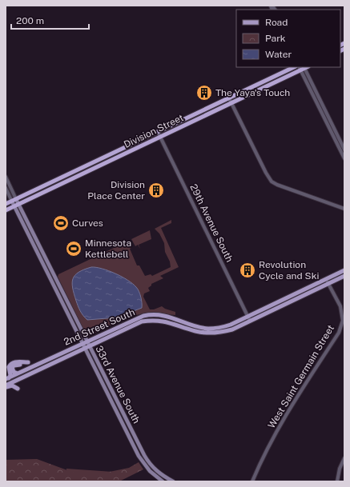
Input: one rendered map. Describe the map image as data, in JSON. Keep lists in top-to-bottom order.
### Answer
{
  "streets": {
    "highway": ["Division Street"],
    "main road": ["2nd Street South", "33rd Avenue South"],
    "street": ["29th Avenue South", "West Saint Germain Street"]
  },
  "crossings": [
    ["Division Street", "29th Avenue South"],
    ["Division Street", "33rd Avenue South"],
    ["29th Avenue South", "2nd Street South"],
    ["2nd Street South", "West Saint Germain Street"],
    ["2nd Street South", "33rd Avenue South"]
  ],
  "places": {
    "building": ["The Yaya's Touch", "Division Place Center", "Revolution Cycle and Ski"],
    "sports": ["Curves", "Minnesota Kettlebell"]
  },
  "legend": ["Road", "Park", "Water"],
  "scale_bar": "200 m"
}
